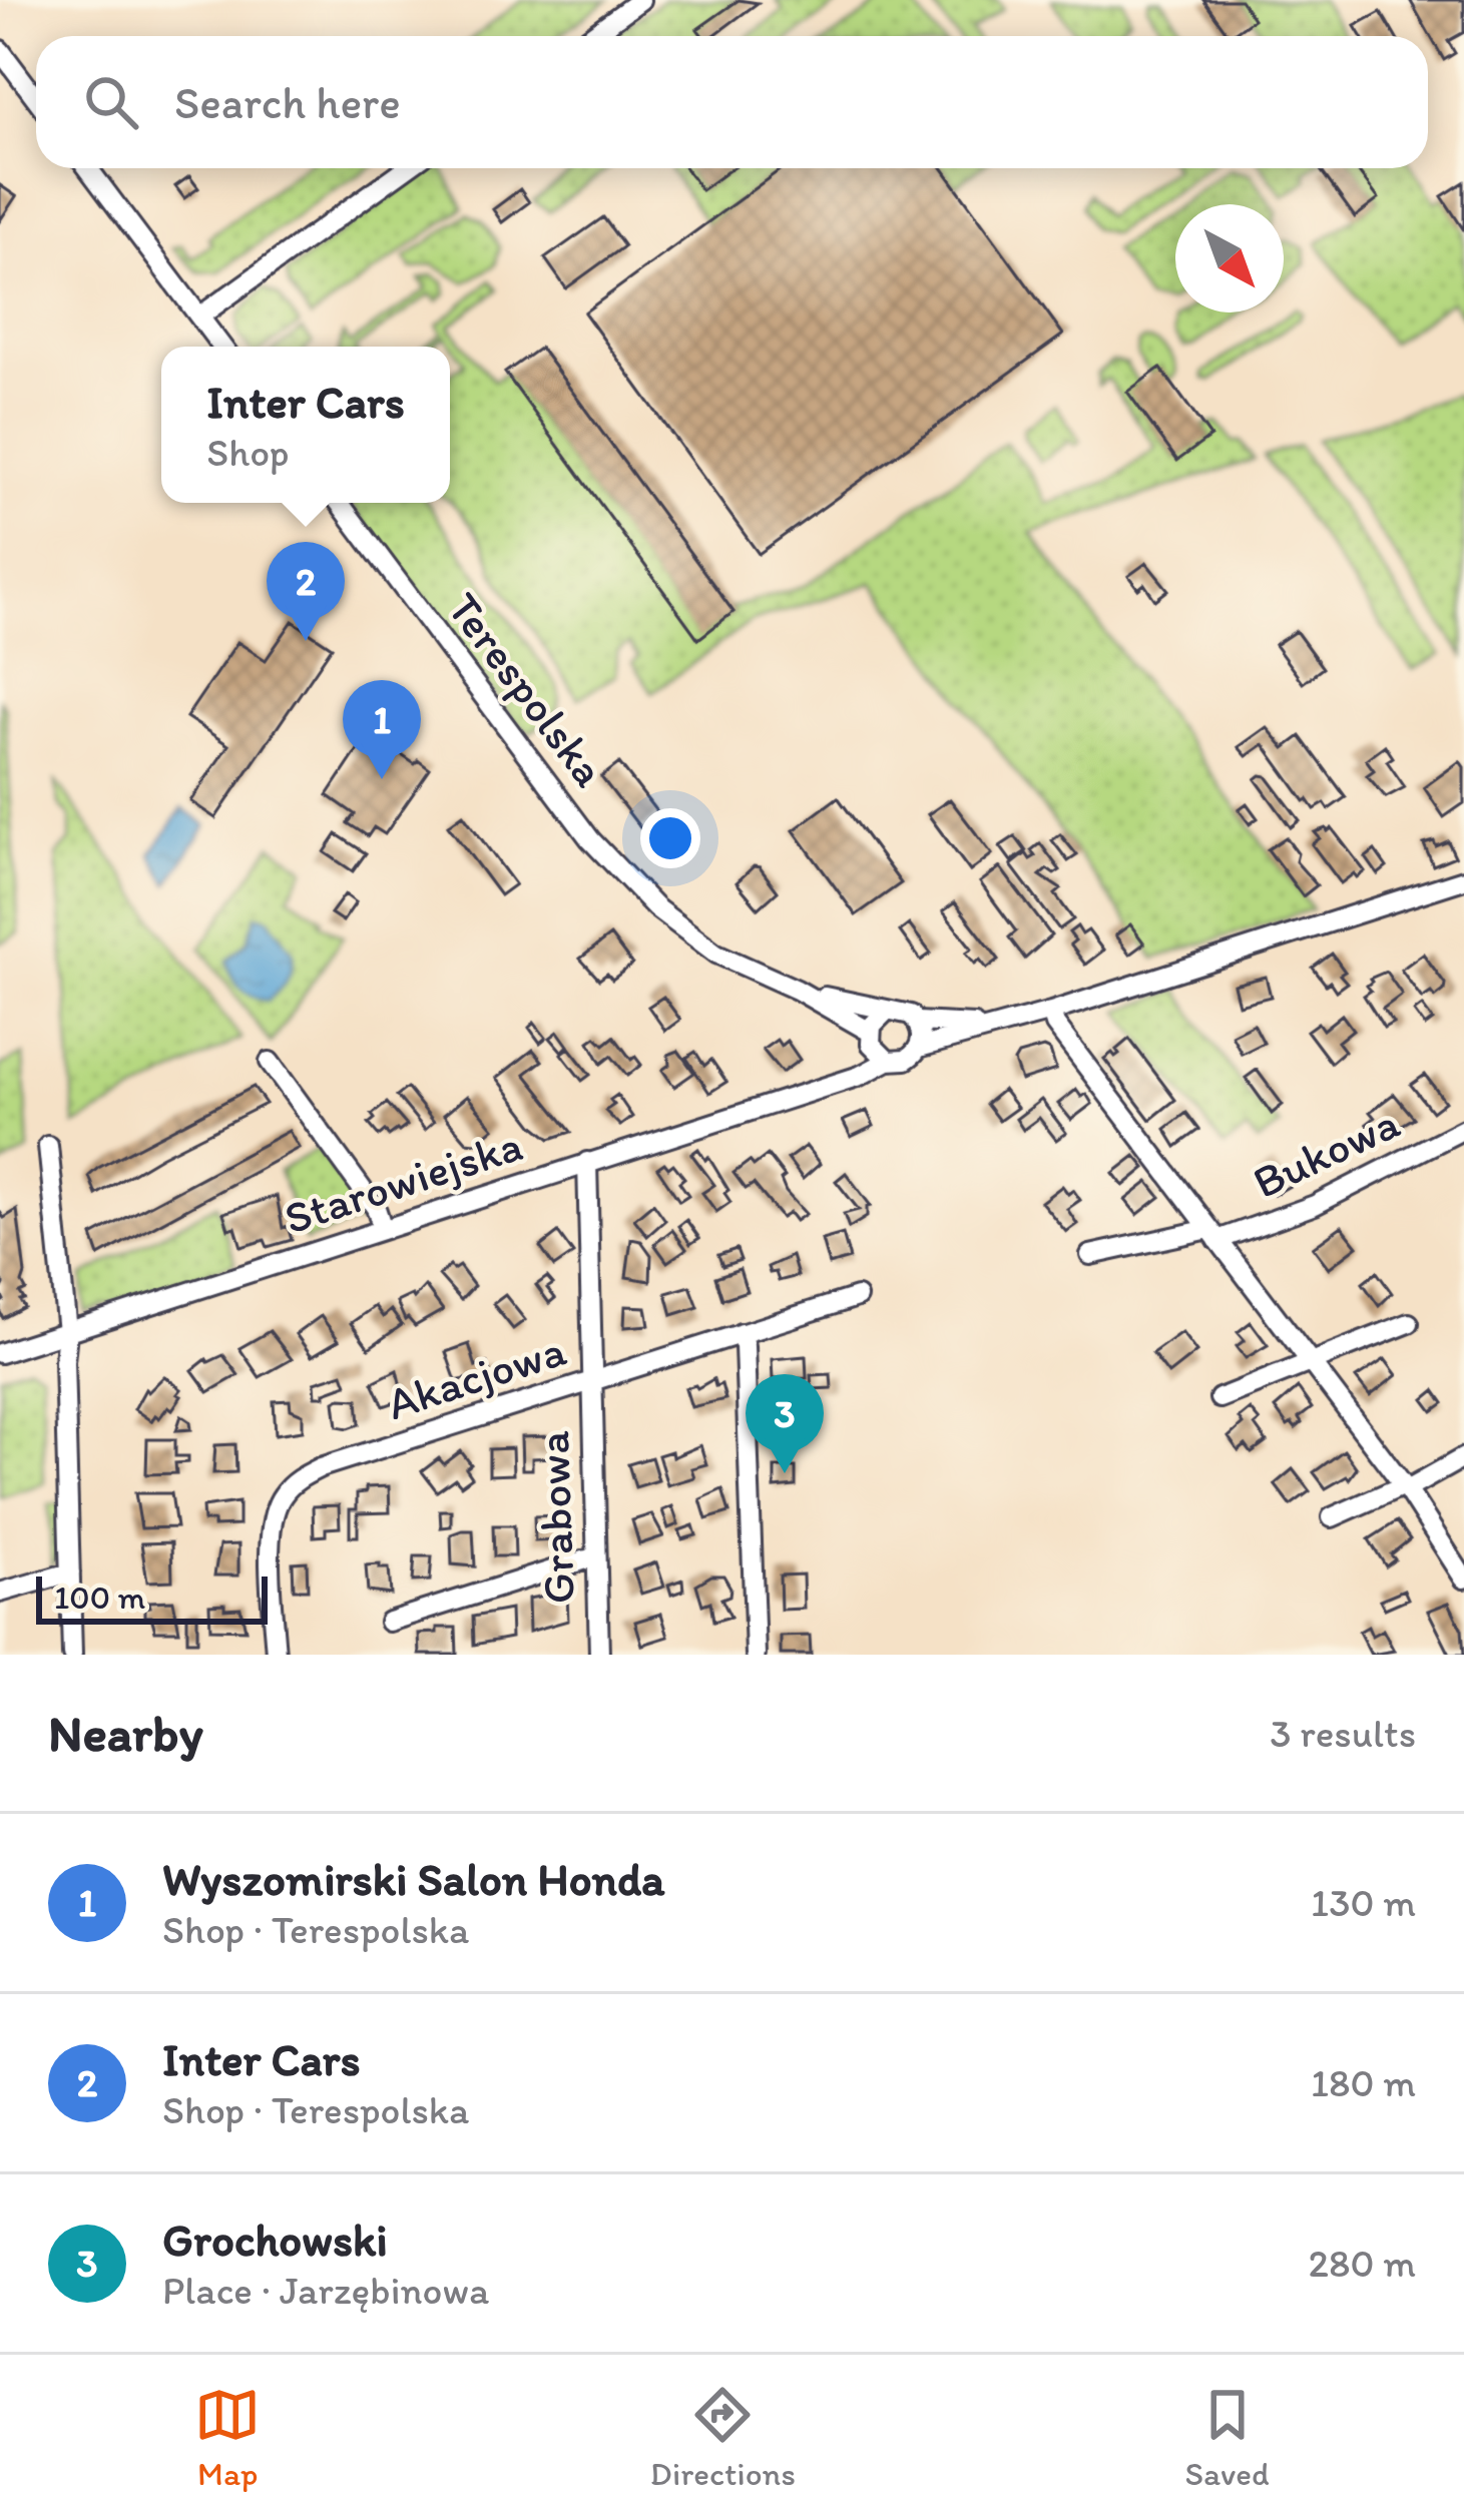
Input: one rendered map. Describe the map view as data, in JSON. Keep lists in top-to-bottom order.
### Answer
{
  "streets": {
    "street": [
      "Terespolska",
      "Bukowa",
      "Starowiejska",
      "Akacjowa",
      "Grabowa"
    ]
  },
  "crossings": [
    ["Terespolska", "Starowiejska"],
    ["Starowiejska", "Grabowa"],
    ["Akacjowa", "Grabowa"]
  ],
  "scale_bar": "100 m",
  "north": "bottom right",
  "page": {
    "search": "Search here",
    "popup": ["Inter Cars", "Shop"],
    "pins": ["2", "1", "3"],
    "scale": "100 m",
    "heading": ["Nearby", "3 results"],
    "list": [
      {
        "mark": "1",
        "name": "Wyszomirski Salon Honda",
        "note": "Shop · Terespolska",
        "value": "130 m"
      },
      {
        "mark": "2",
        "name": "Inter Cars",
        "note": "Shop · Terespolska",
        "value": "180 m"
      },
      {
        "mark": "3",
        "name": "Grochowski",
        "note": "Place · Jarzębinowa",
        "value": "280 m"
      }
    ],
    "nav": ["Map", "Directions", "Saved"]
  }
}
